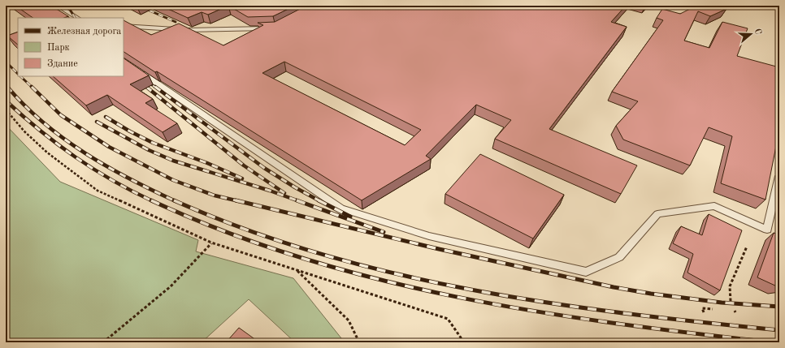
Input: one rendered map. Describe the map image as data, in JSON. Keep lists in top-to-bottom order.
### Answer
{
  "legend": ["Железная дорога", "Парк", "Здание"],
  "north": "right"
}
